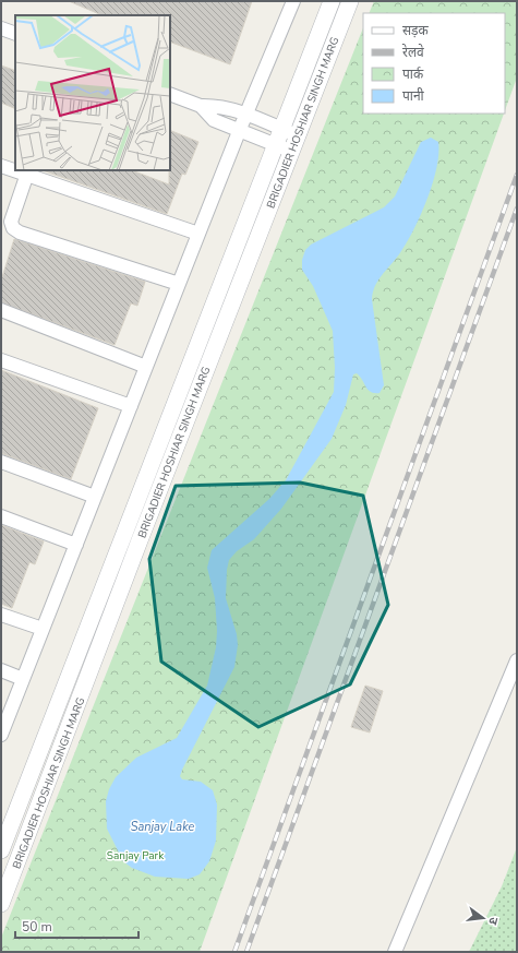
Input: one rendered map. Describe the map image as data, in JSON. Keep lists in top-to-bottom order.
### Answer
{
  "streets": {
    "street": ["BRIGADIER HOSHIAR SINGH MARG"]
  },
  "water": ["Sanjay Lake"],
  "parks": ["Sanjay Park"],
  "legend": [
    "सड़क",
    "रेलवे",
    "पार्क",
    "पानी"
  ],
  "scale_bar": "50 m",
  "north": "right"
}
